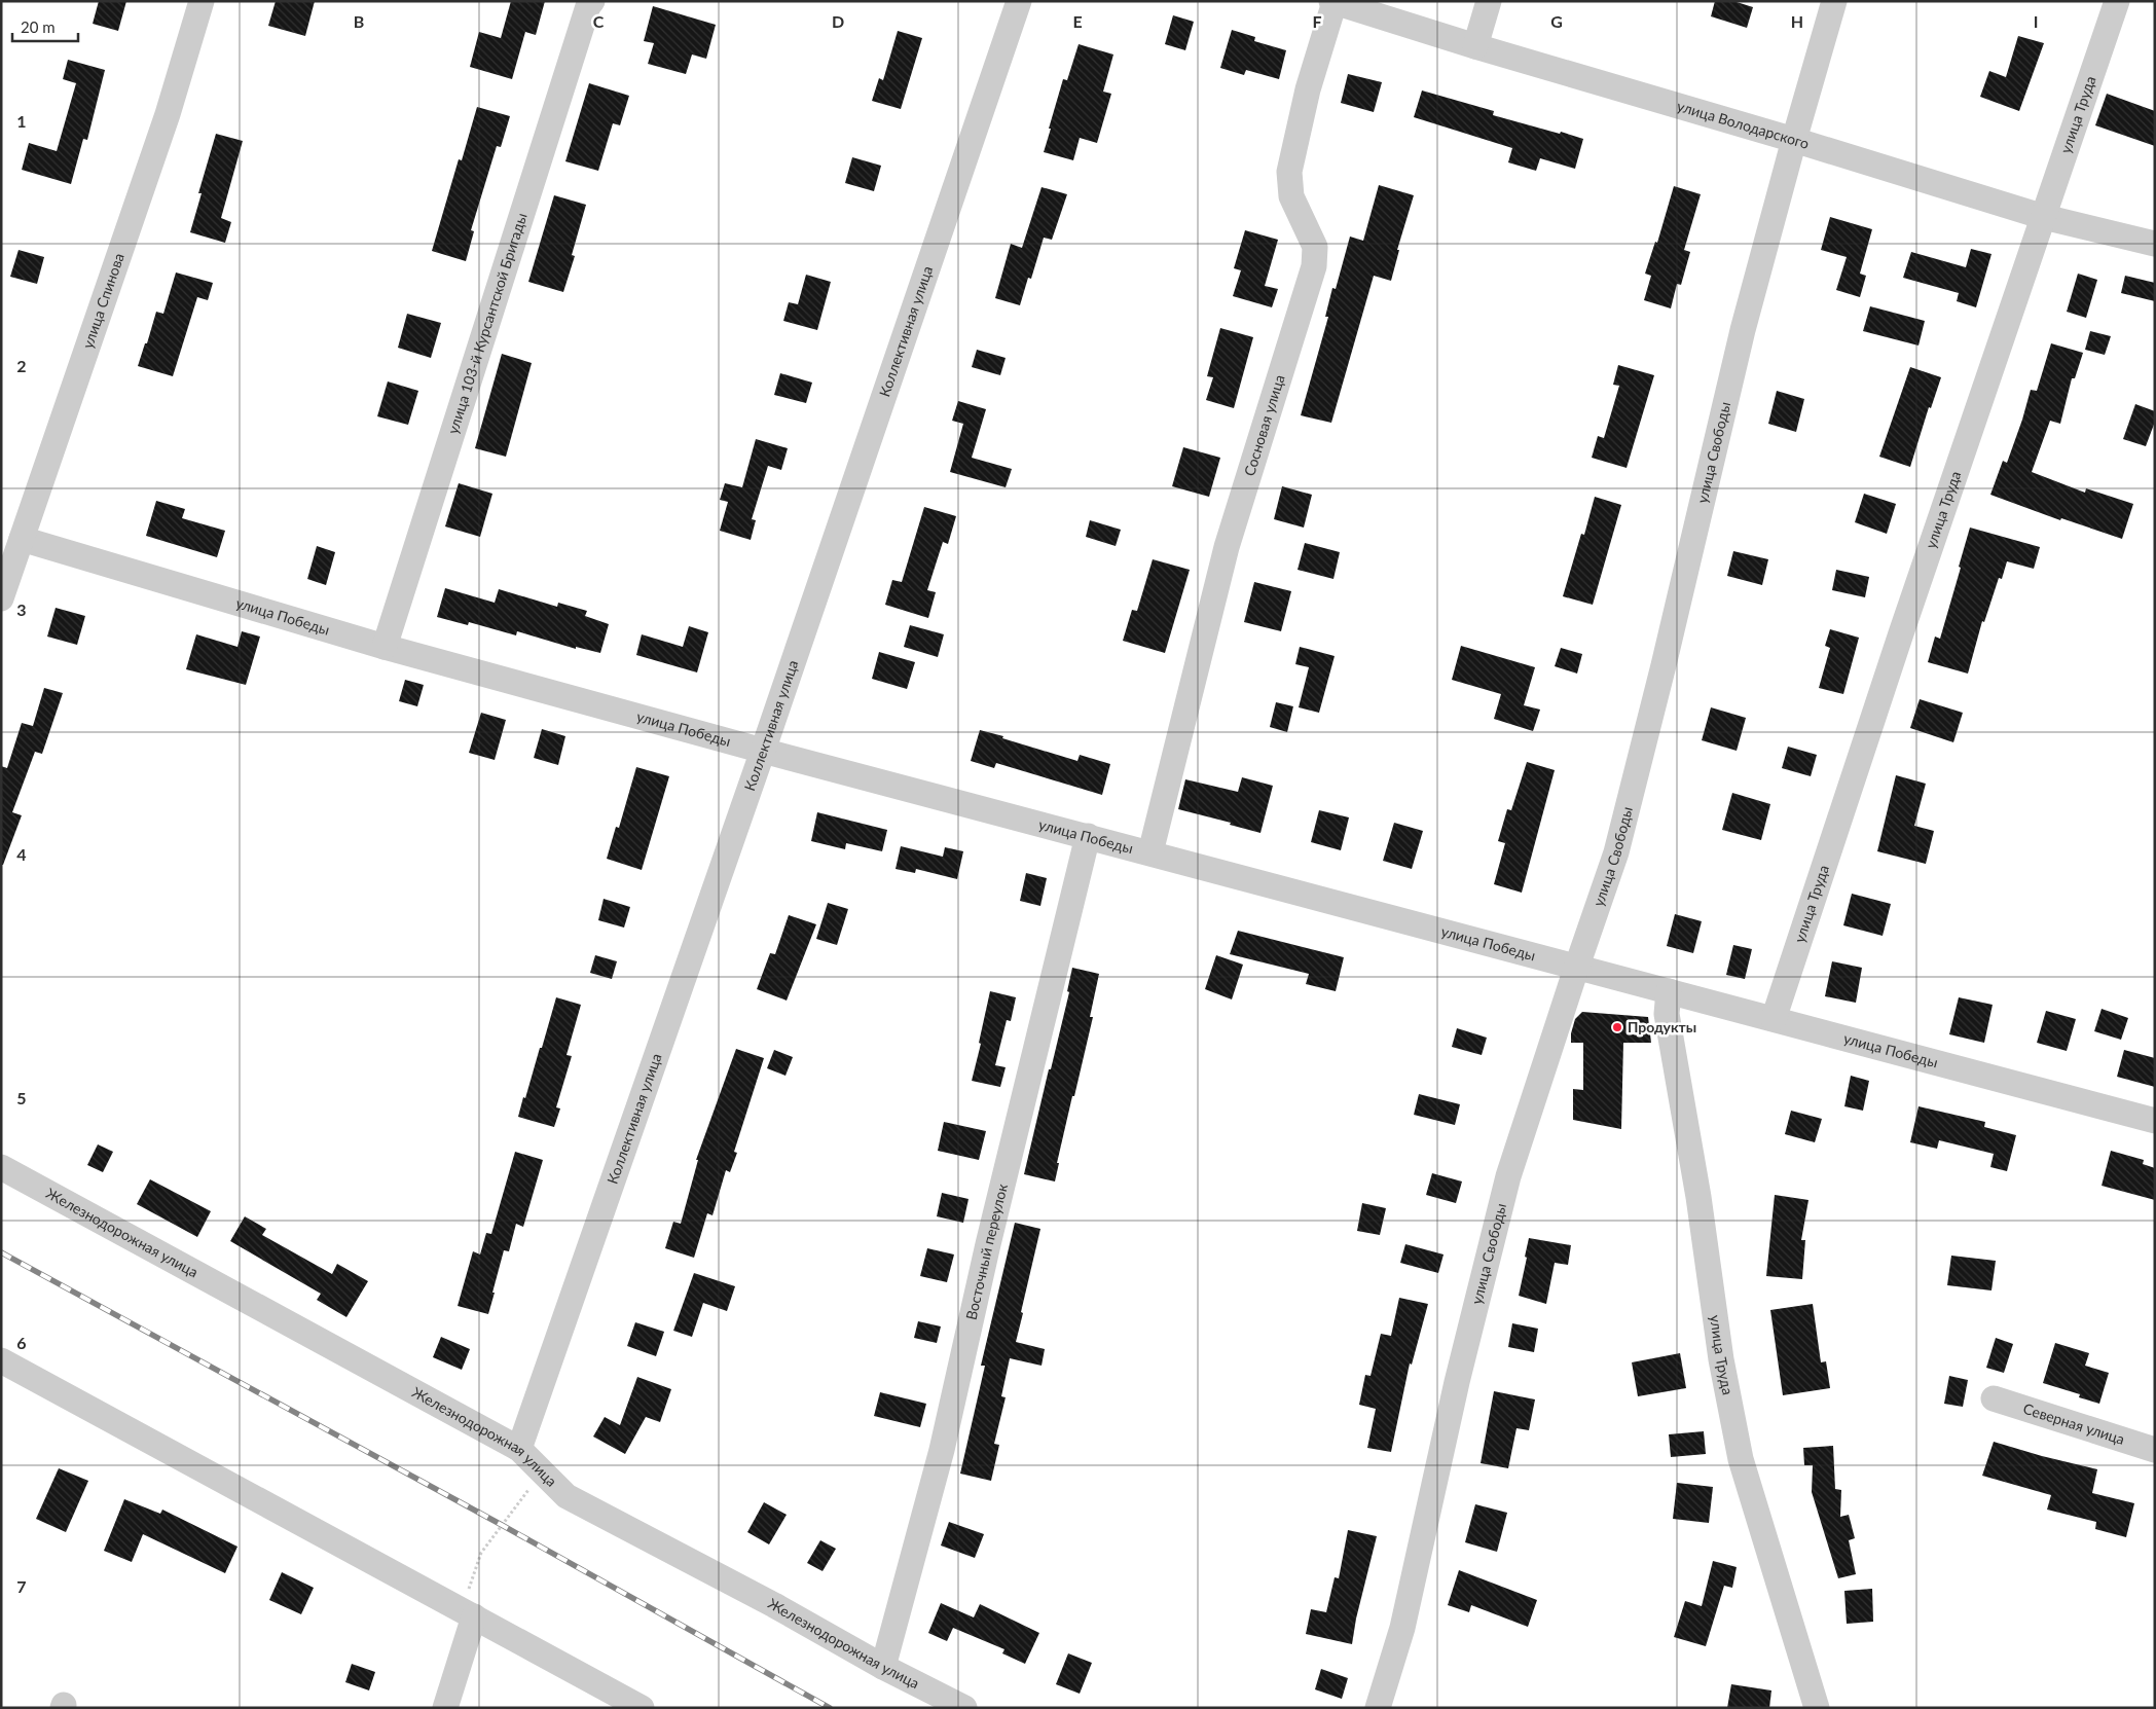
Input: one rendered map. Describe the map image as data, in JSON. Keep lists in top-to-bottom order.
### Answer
{
  "streets": {
    "street": [
      "улица Труда",
      "улица Володарского",
      "улица Спинова",
      "улица 103-й Курсантской Бригады",
      "Коллективная улица",
      "Сосновая улица",
      "улица Свободы",
      "улица Победы",
      "Железнодорожная улица",
      "Восточный переулок",
      "Северная улица"
    ]
  },
  "crossings": [
    ["улица Труда", "улица Володарского"],
    ["улица Труда", "улица Победы"],
    ["улица Володарского", "Сосновая улица"],
    ["улица Володарского", "улица Свободы"],
    ["улица Спинова", "улица Победы"],
    ["улица 103-й Курсантской Бригады", "улица Победы"],
    ["Коллективная улица", "улица Победы"],
    ["Коллективная улица", "Железнодорожная улица"],
    ["Сосновая улица", "улица Победы"],
    ["улица Свободы", "улица Победы"],
    ["улица Победы", "Восточный переулок"],
    ["Железнодорожная улица", "Восточный переулок"]
  ],
  "places": ["Продукты"],
  "scale_bar": "20 m",
  "grid": {
    "columns": [
      "B",
      "C",
      "D",
      "E",
      "F",
      "G",
      "H",
      "I"
    ],
    "rows": [
      "1",
      "2",
      "3",
      "4",
      "5",
      "6",
      "7"
    ]
  }
}
